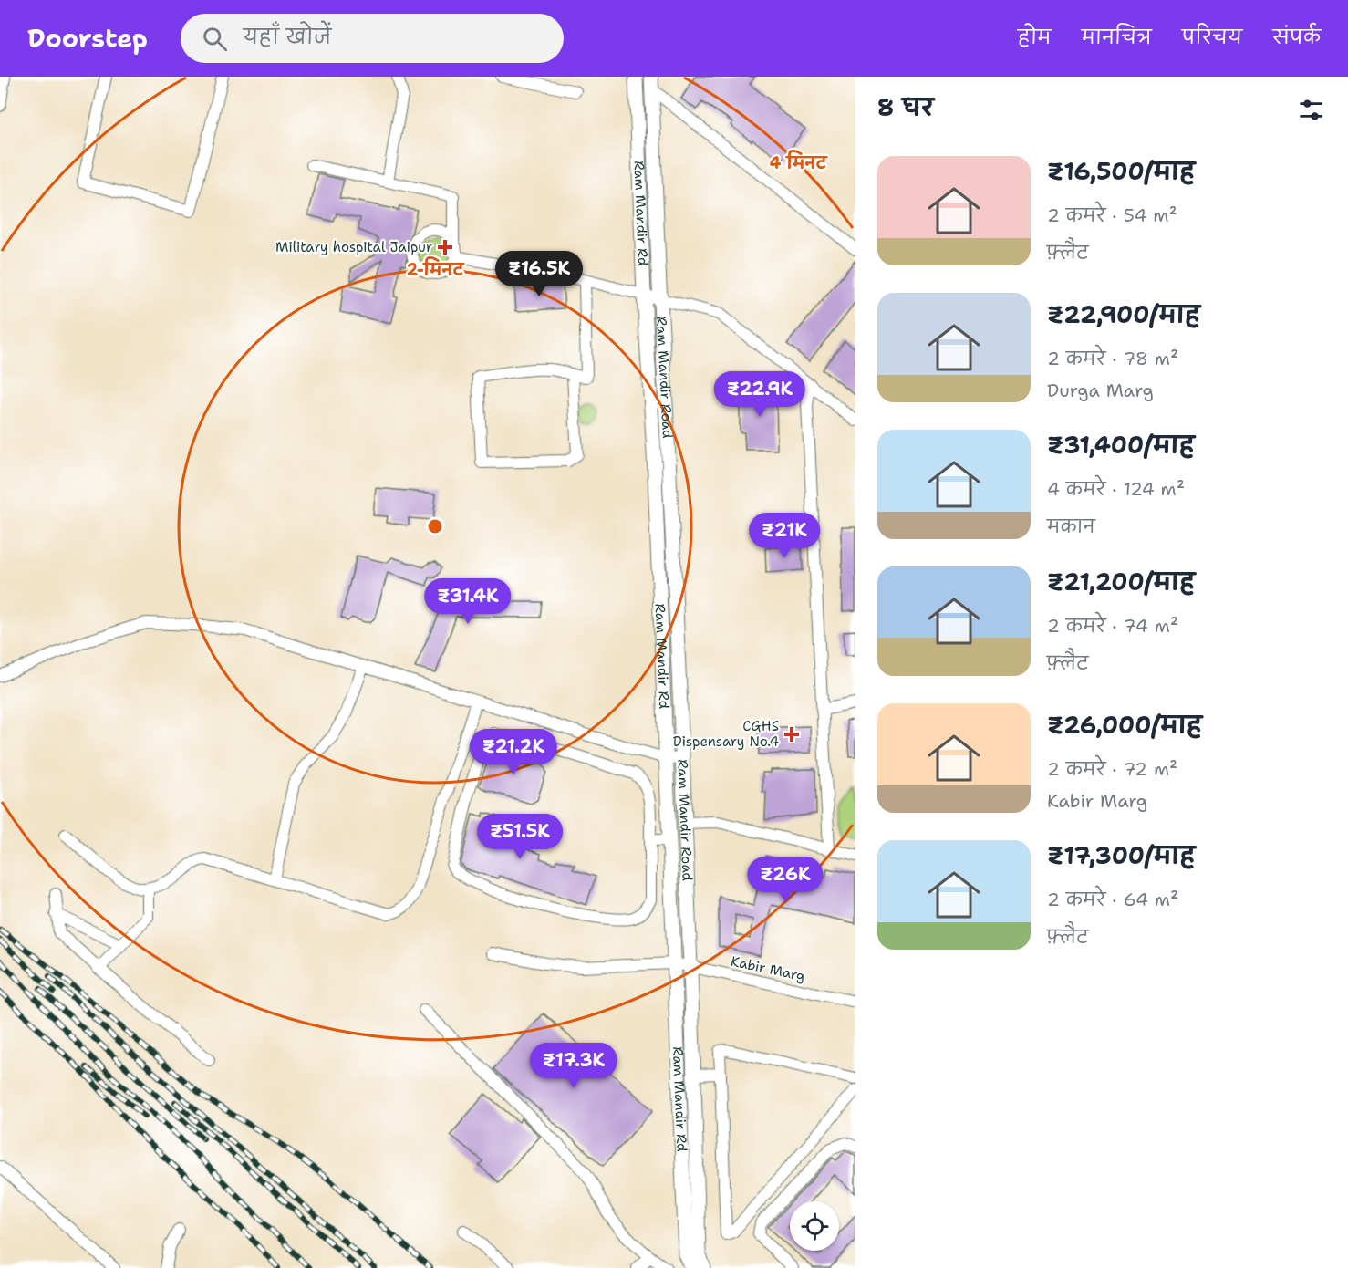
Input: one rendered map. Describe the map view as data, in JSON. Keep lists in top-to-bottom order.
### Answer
{
  "streets": {
    "main road": ["Ram Mandir Rd", "Ram Mandir Road"],
    "street": ["Kabir Marg"]
  },
  "crossings": [
    ["Ram Mandir Rd", "Kabir Marg"],
    ["Ram Mandir Road", "Kabir Marg"]
  ],
  "places": {
    "health": ["Military hospital Jaipur", "CGHS Dispensary No.4"]
  },
  "page": {
    "header": "Doorstep",
    "search": "यहाँ खोजें",
    "nav": [
      "होम",
      "मानचित्र",
      "परिचय",
      "संपर्क"
    ],
    "heading": "8 घर",
    "list": [
      {
        "name": "₹16,500/माह",
        "note": "2 कमरे · 54 m² · फ़्लैट"
      },
      {
        "name": "₹22,900/माह",
        "note": "2 कमरे · 78 m² · Durga Marg"
      },
      {
        "name": "₹31,400/माह",
        "note": "4 कमरे · 124 m² · मकान"
      },
      {
        "name": "₹21,200/माह",
        "note": "2 कमरे · 74 m² · फ़्लैट"
      },
      {
        "name": "₹26,000/माह",
        "note": "2 कमरे · 72 m² · Kabir Marg"
      },
      {
        "name": "₹17,300/माह",
        "note": "2 कमरे · 64 m² · फ़्लैट"
      }
    ],
    "price": [
      "₹16.5K",
      "₹22.9K",
      "₹21K",
      "₹31.4K",
      "₹21.2K",
      "₹51.5K",
      "₹26K",
      "₹17.3K"
    ]
  },
  "rings": ["4 मिनट", "2 मिनट"]
}
